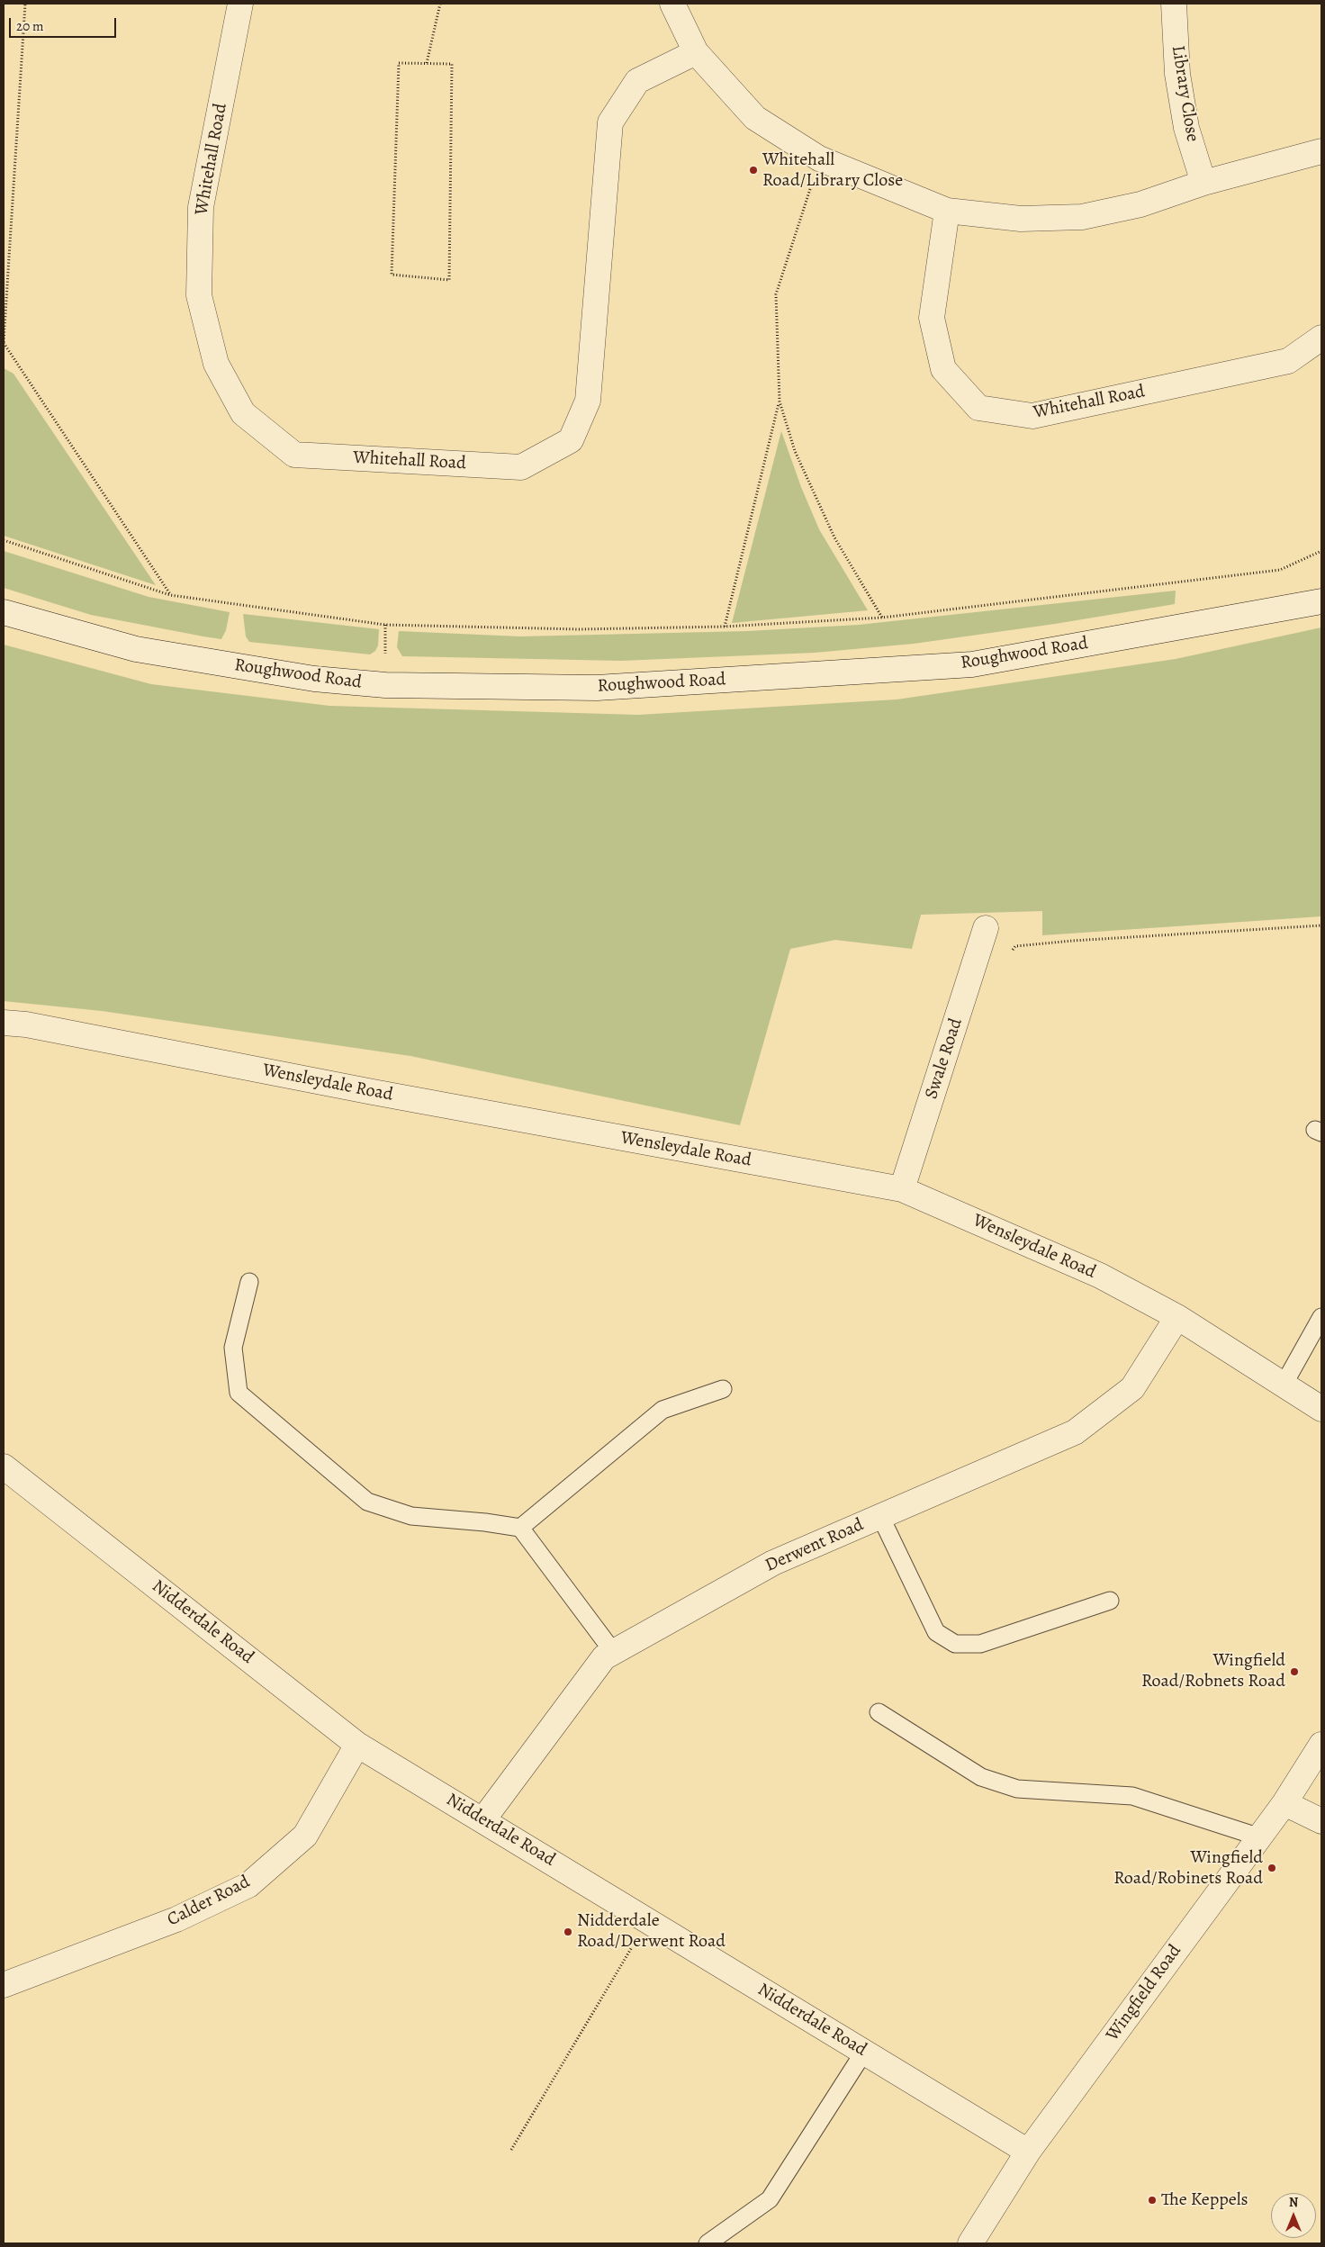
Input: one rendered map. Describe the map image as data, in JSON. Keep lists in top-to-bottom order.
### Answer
{
  "streets": {
    "street": [
      "Library Close",
      "Whitehall Road",
      "Roughwood Road",
      "Swale Road",
      "Wensleydale Road",
      "Derwent Road",
      "Nidderdale Road",
      "Calder Road",
      "Wingfield Road"
    ]
  },
  "crossings": [
    ["Swale Road", "Wensleydale Road"],
    ["Wensleydale Road", "Derwent Road"],
    ["Derwent Road", "Nidderdale Road"],
    ["Nidderdale Road", "Calder Road"],
    ["Nidderdale Road", "Wingfield Road"]
  ],
  "places": [
    "Whitehall Road/Library Close",
    "Wingfield Road/Robnets Road",
    "Wingfield Road/Robinets Road",
    "Nidderdale Road/Derwent Road",
    "The Keppels"
  ],
  "scale_bar": "20 m",
  "north": "top"
}
